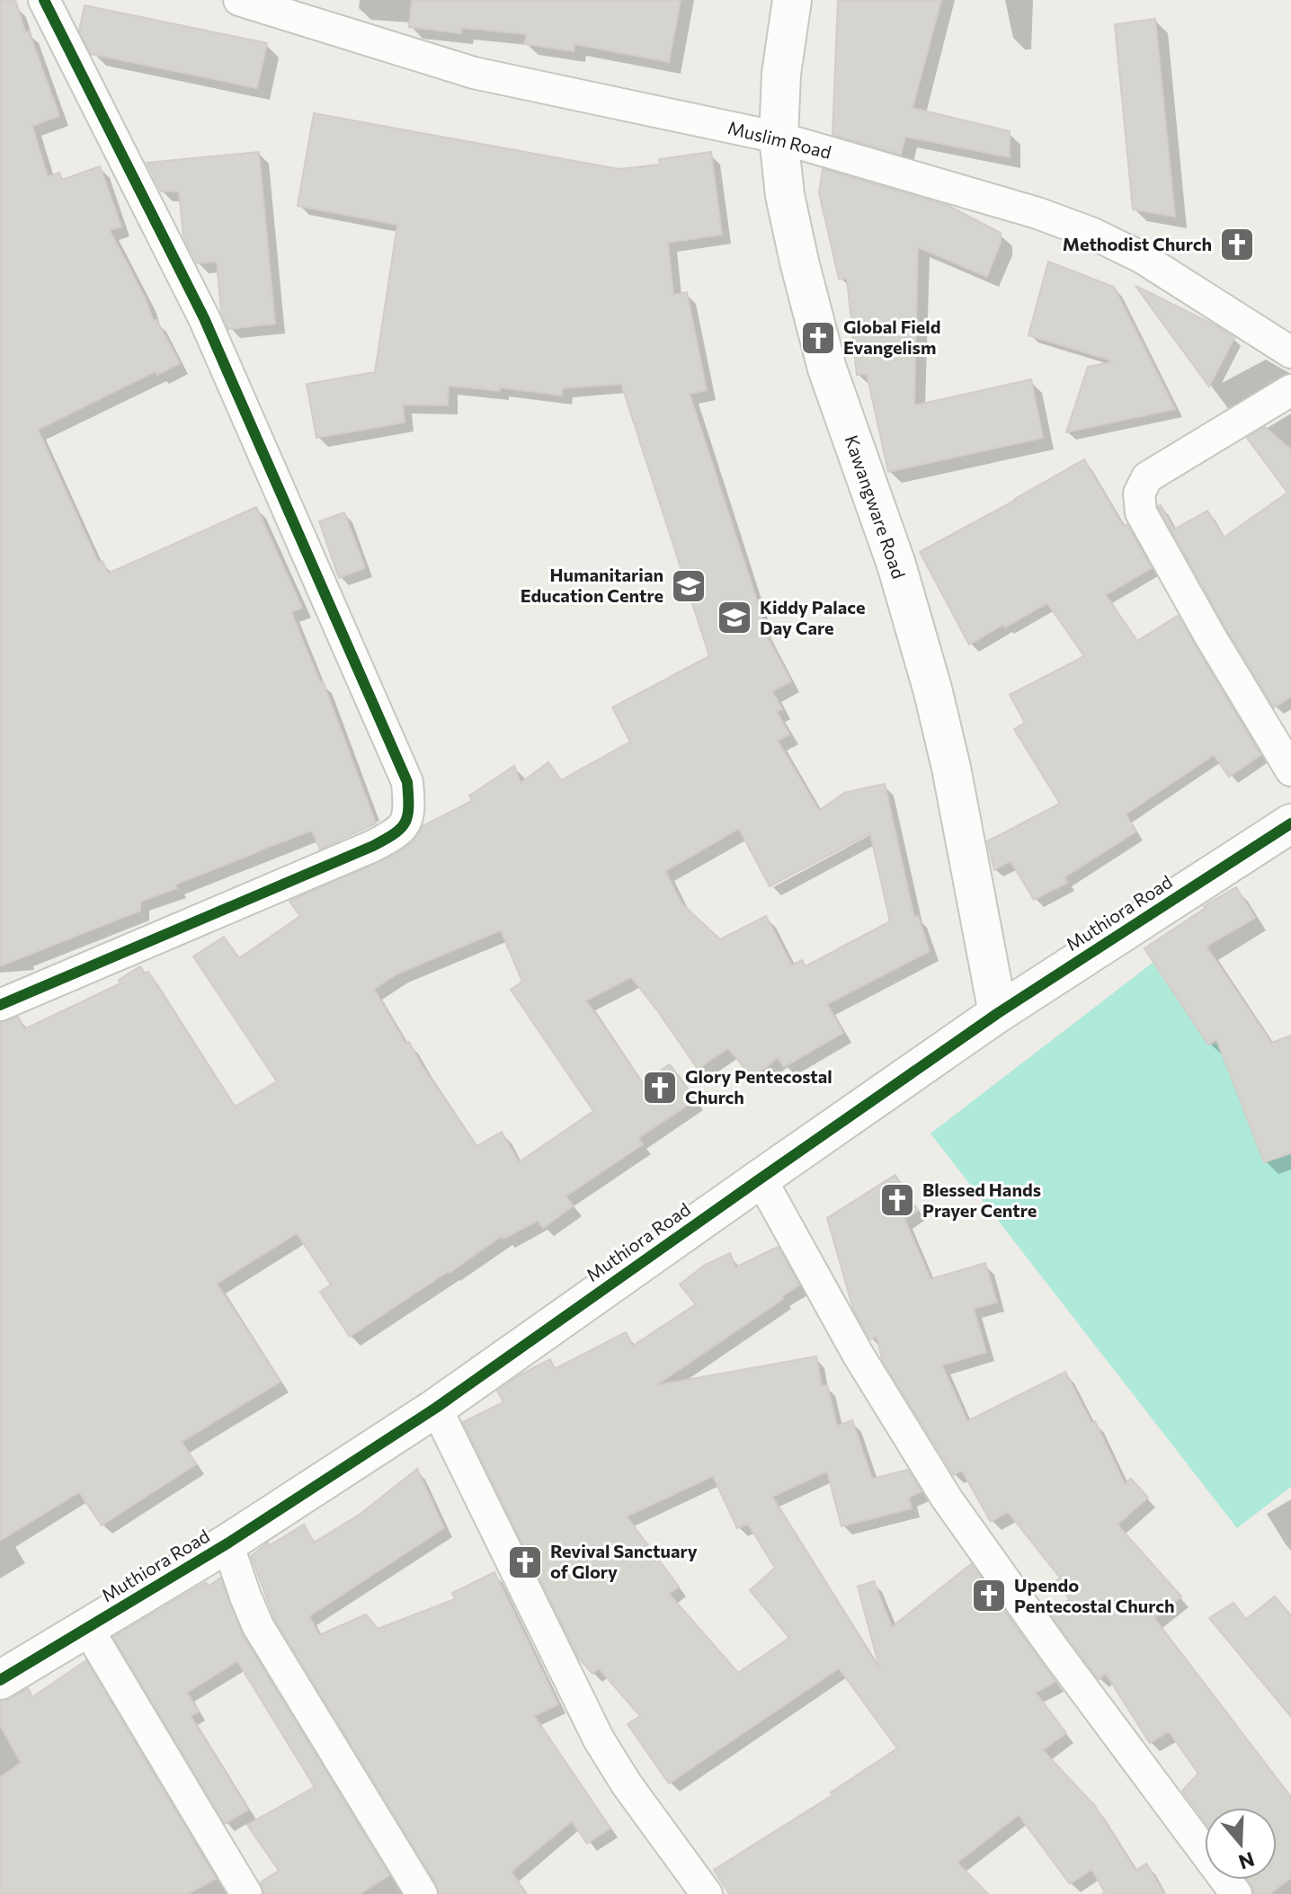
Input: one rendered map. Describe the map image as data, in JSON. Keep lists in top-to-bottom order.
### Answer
{
  "streets": {
    "street": ["Muslim Road", "Kawangware Road", "Muthiora Road"]
  },
  "crossings": [
    ["Muslim Road", "Kawangware Road"],
    ["Kawangware Road", "Muthiora Road"]
  ],
  "places": {
    "church": [
      "Methodist Church",
      "Global Field Evangelism",
      "Glory Pentecostal Church",
      "Blessed Hands Prayer Centre",
      "Revival Sanctuary of Glory",
      "Upendo Pentecostal Church"
    ],
    "school or university": ["Humanitarian Education Centre", "Kiddy Palace Day Care"]
  },
  "north": "bottom"
}
